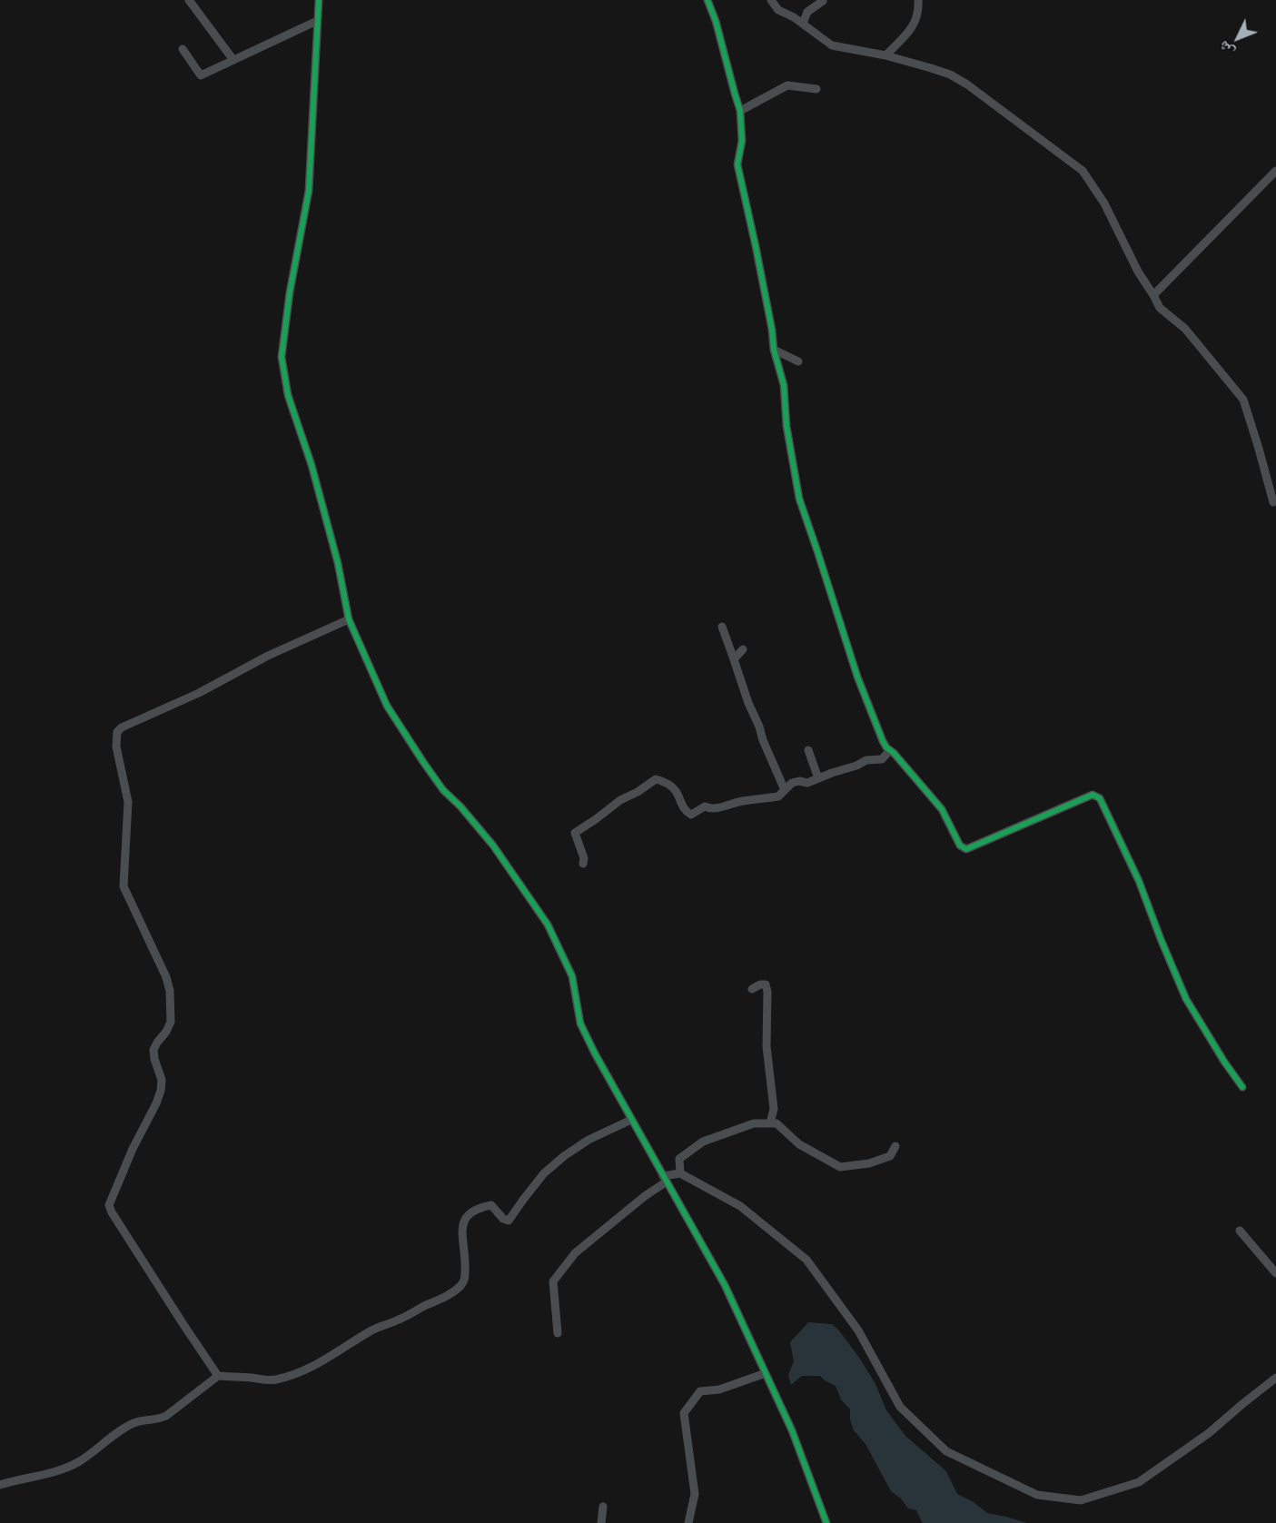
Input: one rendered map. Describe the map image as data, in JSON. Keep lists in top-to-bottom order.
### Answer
{
  "north": "bottom left"
}
